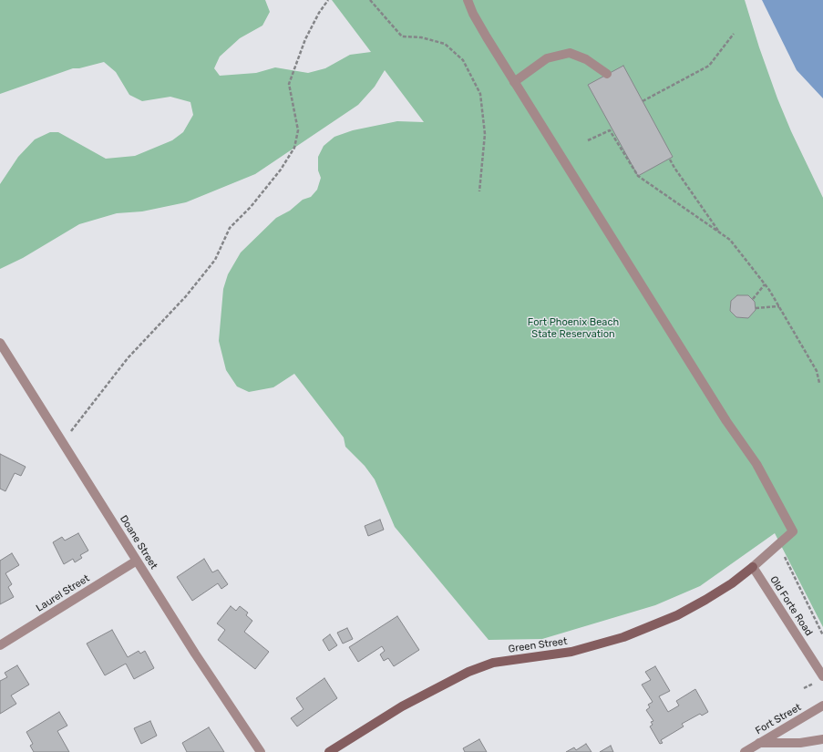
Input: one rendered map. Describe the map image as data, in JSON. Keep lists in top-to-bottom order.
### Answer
{
  "streets": {
    "main road": ["Green Street"],
    "street": [
      "Doane Street",
      "Laurel Street",
      "Old Forte Road",
      "Fort Street"
    ]
  },
  "crossings": [
    ["Doane Street", "Laurel Street"],
    ["Old Forte Road", "Green Street"]
  ],
  "parks": ["Fort Phoenix Beach State Reservation"]
}
